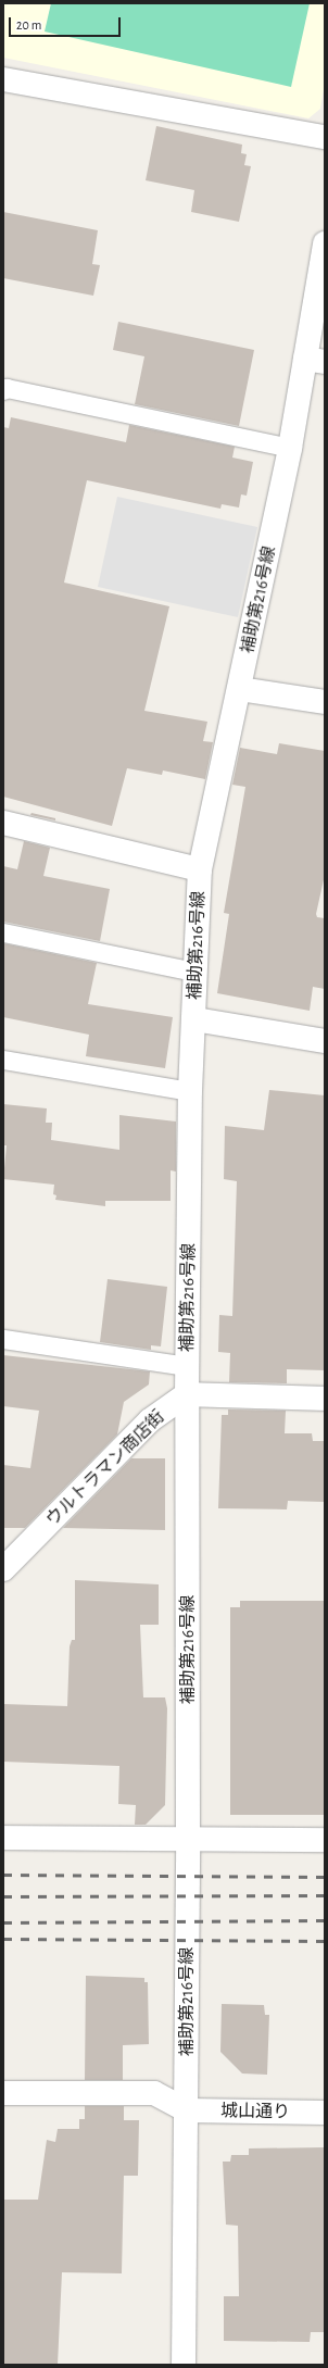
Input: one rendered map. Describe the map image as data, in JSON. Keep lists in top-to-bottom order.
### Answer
{
  "streets": {
    "street": ["補助第216号線", "ウルトラマン商店街", "城山通り"]
  },
  "crossings": [
    ["補助第216号線", "ウルトラマン商店街"],
    ["補助第216号線", "城山通り"]
  ],
  "scale_bar": "20 m"
}
